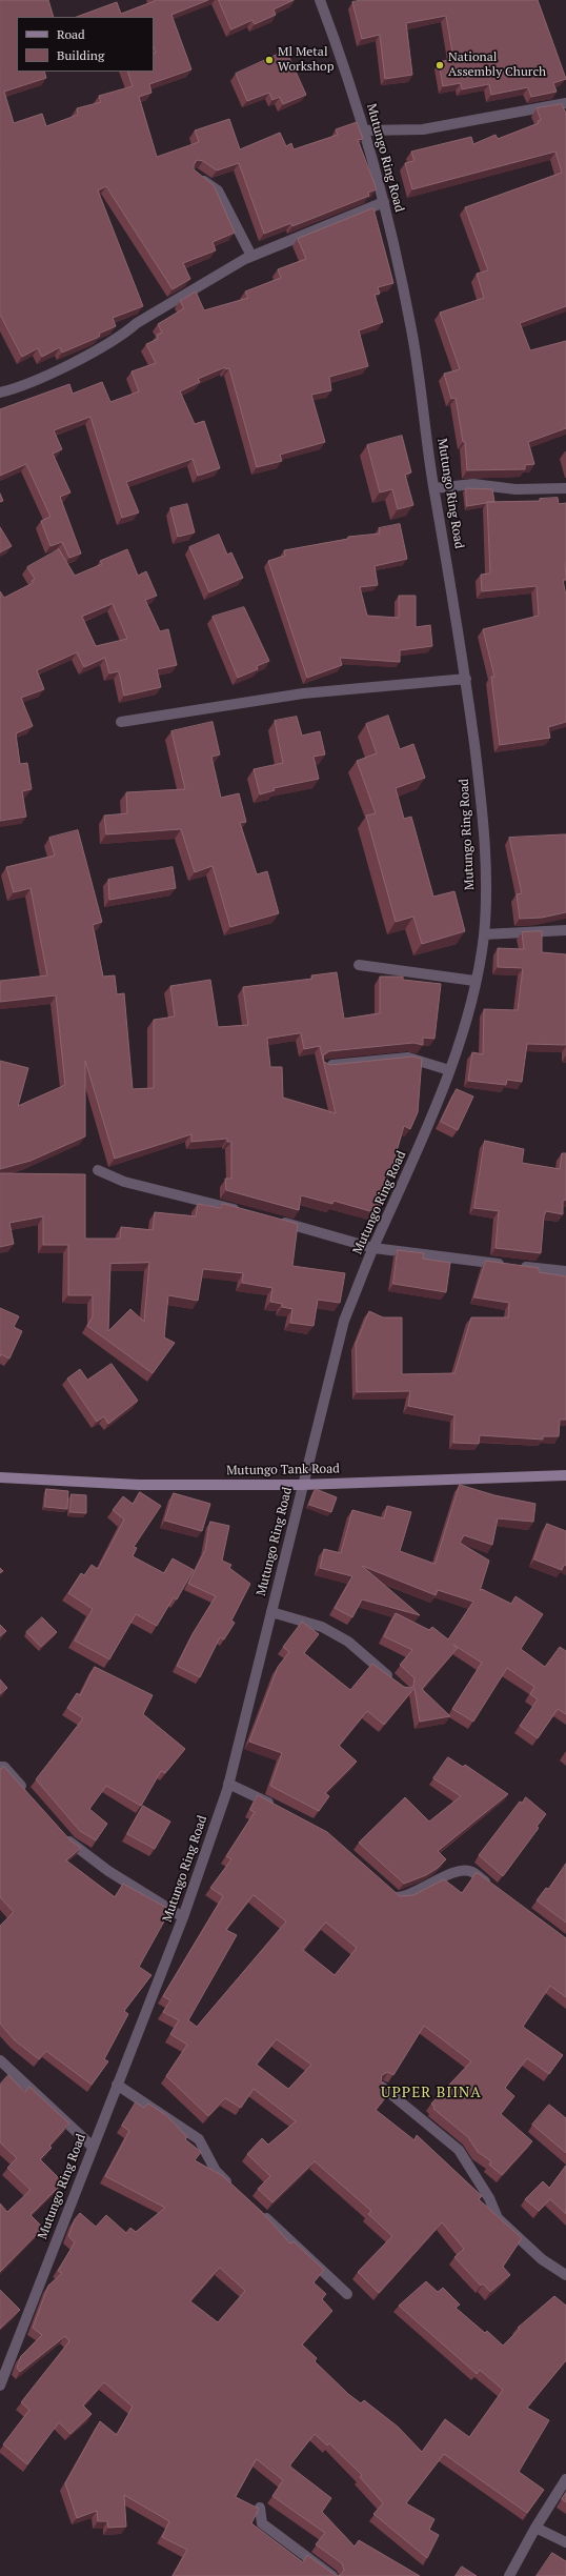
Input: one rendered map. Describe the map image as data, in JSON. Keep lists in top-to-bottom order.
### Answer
{
  "streets": {
    "street": ["Mutungo Ring Road", "Mutungo Tank Road"]
  },
  "crossings": [
    ["Mutungo Ring Road", "Mutungo Tank Road"]
  ],
  "districts": ["UPPER BIINA"],
  "places": ["Ml Metal Workshop", "National Assembly Church"],
  "legend": ["Road", "Building"]
}
